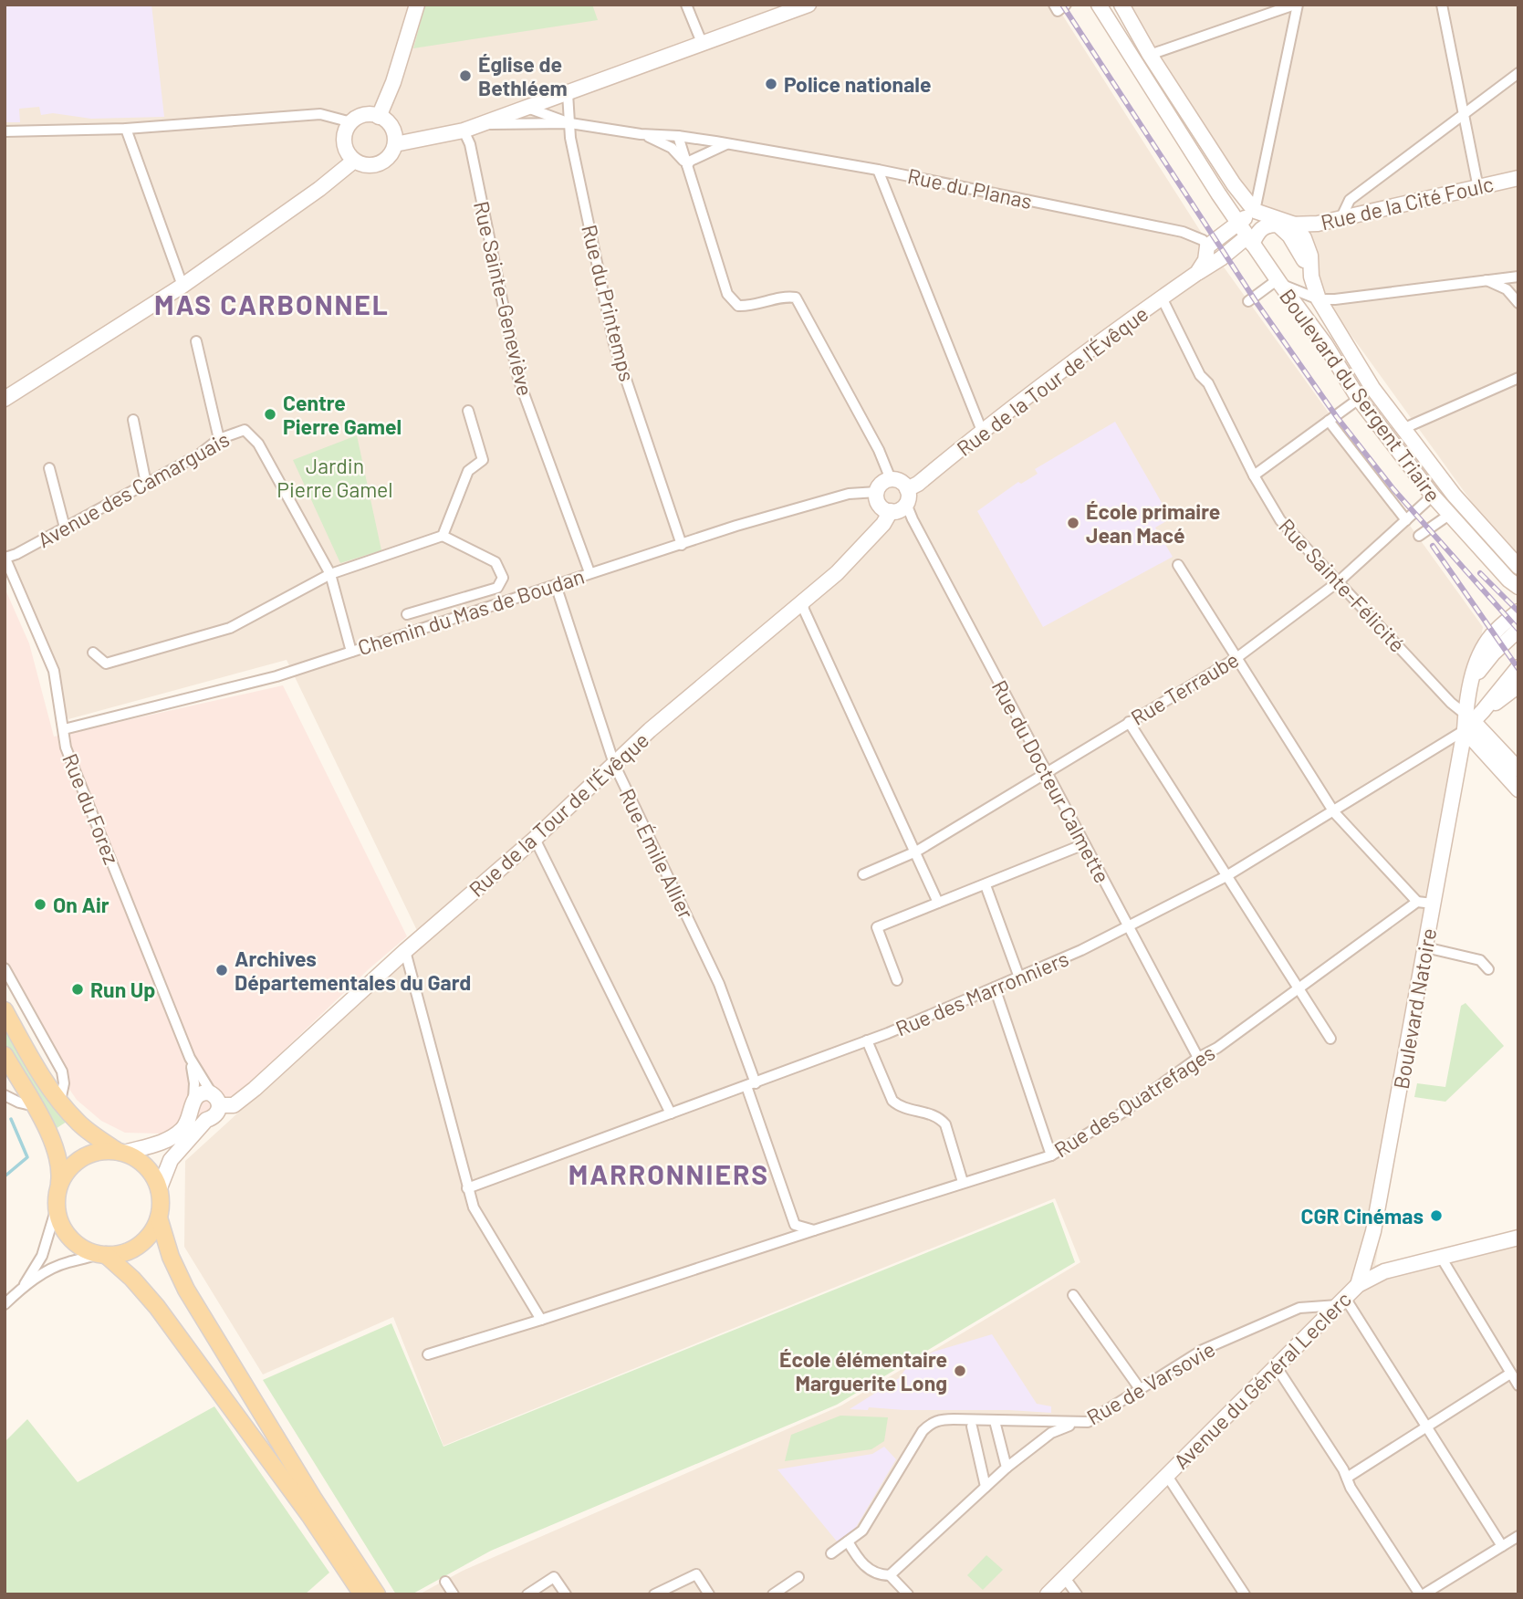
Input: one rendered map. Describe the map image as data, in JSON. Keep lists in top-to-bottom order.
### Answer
{
  "streets": {
    "main road": [
      "Rue de la Cité Foulc",
      "Rue de la Tour de l'Évêque",
      "Boulevard du Sergent Triaire",
      "Boulevard Natoire",
      "Avenue du Général Leclerc"
    ],
    "street": [
      "Rue du Planas",
      "Rue Sainte-Geneviève",
      "Rue du Printemps",
      "Avenue des Camarguais",
      "Rue Sainte-Félicité",
      "Chemin du Mas de Boudan",
      "Rue Terraube",
      "Rue du Docteur Calmette",
      "Rue du Forez",
      "Rue Émile Allier",
      "Rue des Marronniers",
      "Rue des Quatrefages",
      "Rue de Varsovie"
    ]
  },
  "crossings": [
    ["Rue du Planas", "Rue du Printemps"],
    ["Rue de la Cité Foulc", "Rue de la Tour de l'Évêque"],
    ["Rue de la Cité Foulc", "Boulevard du Sergent Triaire"],
    ["Rue Sainte-Geneviève", "Chemin du Mas de Boudan"],
    ["Rue du Printemps", "Chemin du Mas de Boudan"],
    ["Rue de la Tour de l'Évêque", "Boulevard du Sergent Triaire"],
    ["Rue de la Tour de l'Évêque", "Rue Sainte-Félicité"],
    ["Rue de la Tour de l'Évêque", "Chemin du Mas de Boudan"],
    ["Rue de la Tour de l'Évêque", "Rue du Docteur Calmette"],
    ["Rue de la Tour de l'Évêque", "Rue du Forez"],
    ["Rue de la Tour de l'Évêque", "Rue Émile Allier"],
    ["Boulevard du Sergent Triaire", "Rue Terraube"],
    ["Avenue des Camarguais", "Chemin du Mas de Boudan"],
    ["Avenue des Camarguais", "Rue du Forez"],
    ["Rue Sainte-Félicité", "Rue Terraube"],
    ["Rue Sainte-Félicité", "Rue des Marronniers"],
    ["Rue Sainte-Félicité", "Boulevard Natoire"],
    ["Chemin du Mas de Boudan", "Rue du Docteur Calmette"],
    ["Chemin du Mas de Boudan", "Rue du Forez"],
    ["Chemin du Mas de Boudan", "Rue Émile Allier"],
    ["Rue Terraube", "Rue du Docteur Calmette"],
    ["Rue du Docteur Calmette", "Rue des Marronniers"],
    ["Rue du Docteur Calmette", "Rue des Quatrefages"],
    ["Rue Émile Allier", "Rue des Marronniers"],
    ["Rue des Marronniers", "Boulevard Natoire"],
    ["Boulevard Natoire", "Avenue du Général Leclerc"],
    ["Avenue du Général Leclerc", "Rue de Varsovie"]
  ],
  "districts": ["MAS CARBONNEL", "MARRONNIERS"],
  "parks": ["Jardin Pierre Gamel"],
  "places": [
    "Église de Bethléem",
    "Police nationale",
    "Centre Pierre Gamel",
    "École primaire Jean Macé",
    "On Air",
    "Archives Départementales du Gard",
    "Run Up",
    "CGR Cinémas",
    "École élémentaire Marguerite Long"
  ]
}
